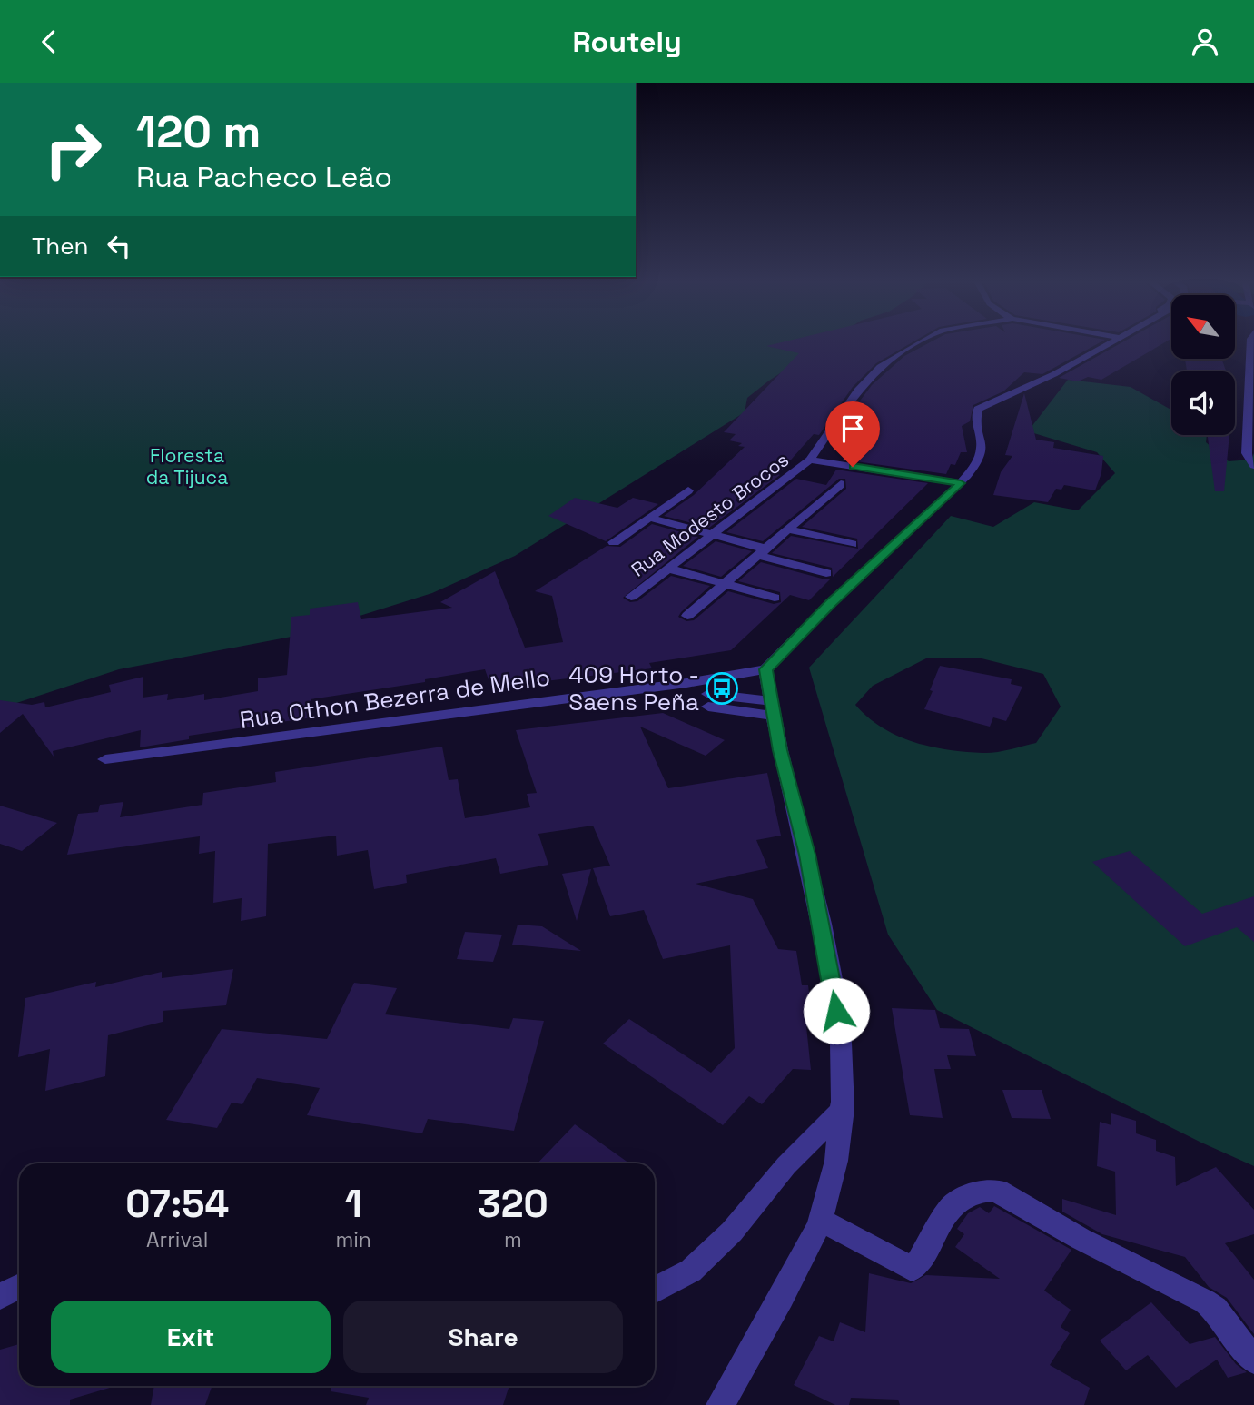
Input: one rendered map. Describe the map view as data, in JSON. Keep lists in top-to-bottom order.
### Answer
{
  "streets": {
    "street": ["Rua Modesto Brocos", "Rua Othon Bezerra de Mello"]
  },
  "parks": ["Floresta da Tijuca"],
  "places": {
    "bus stop": ["409 Horto - Saens Peña"]
  },
  "north": "top left",
  "page": {
    "header": "Routely",
    "turn": ["120 m", "Rua Pacheco Leão"],
    "then": "Then",
    "eta": [
      "07:54",
      "Arrival",
      "1",
      "min",
      "320",
      "m"
    ],
    "buttons": ["Exit", "Share"]
  }
}
